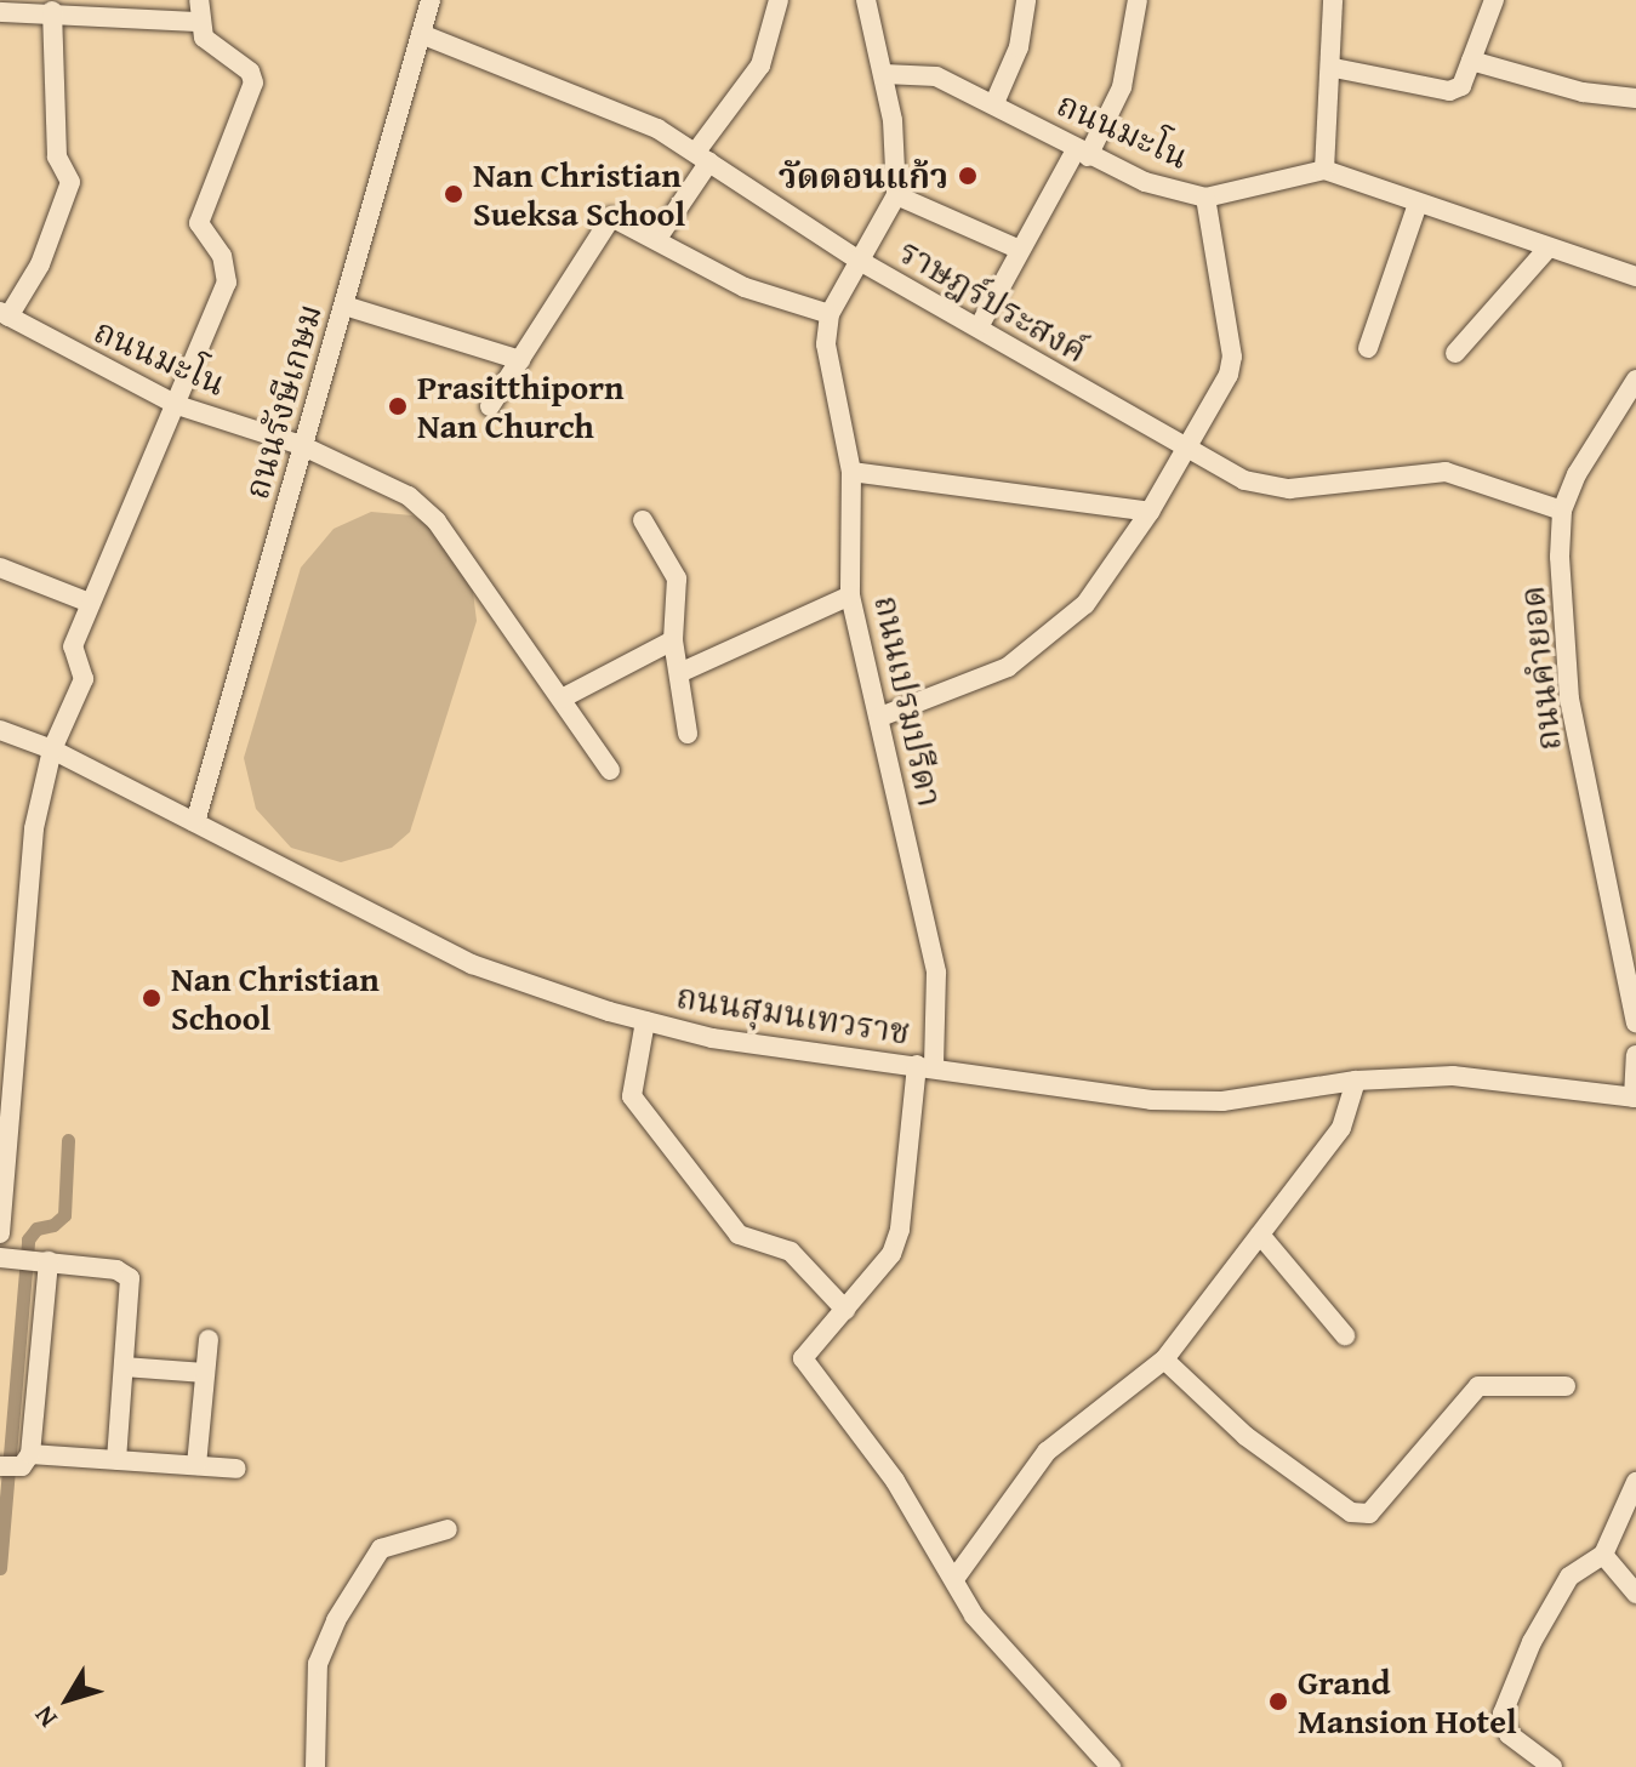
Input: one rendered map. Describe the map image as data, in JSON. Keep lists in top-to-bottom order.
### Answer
{
  "streets": {
    "street": [
      "ถนนมะโน",
      "ราษฎร์ประสงค์",
      "ถนนรังษีเกษม",
      "ถนนคำยอด",
      "ถนนเปรมปรีดา",
      "ถนนสุมนเทวราช"
    ]
  },
  "crossings": [
    ["ถนนมะโน", "ถนนรังษีเกษม"],
    ["ราษฎร์ประสงค์", "ถนนรังษีเกษม"],
    ["ราษฎร์ประสงค์", "ถนนคำยอด"],
    ["ราษฎร์ประสงค์", "ถนนเปรมปรีดา"],
    ["ถนนรังษีเกษม", "ถนนสุมนเทวราช"],
    ["ถนนเปรมปรีดา", "ถนนสุมนเทวราช"]
  ],
  "places": [
    "วัดดอนแก้ว",
    "Nan Christian Sueksa School",
    "Prasitthiporn Nan Church",
    "Nan Christian School",
    "Grand Mansion Hotel"
  ],
  "north": "bottom left"
}
